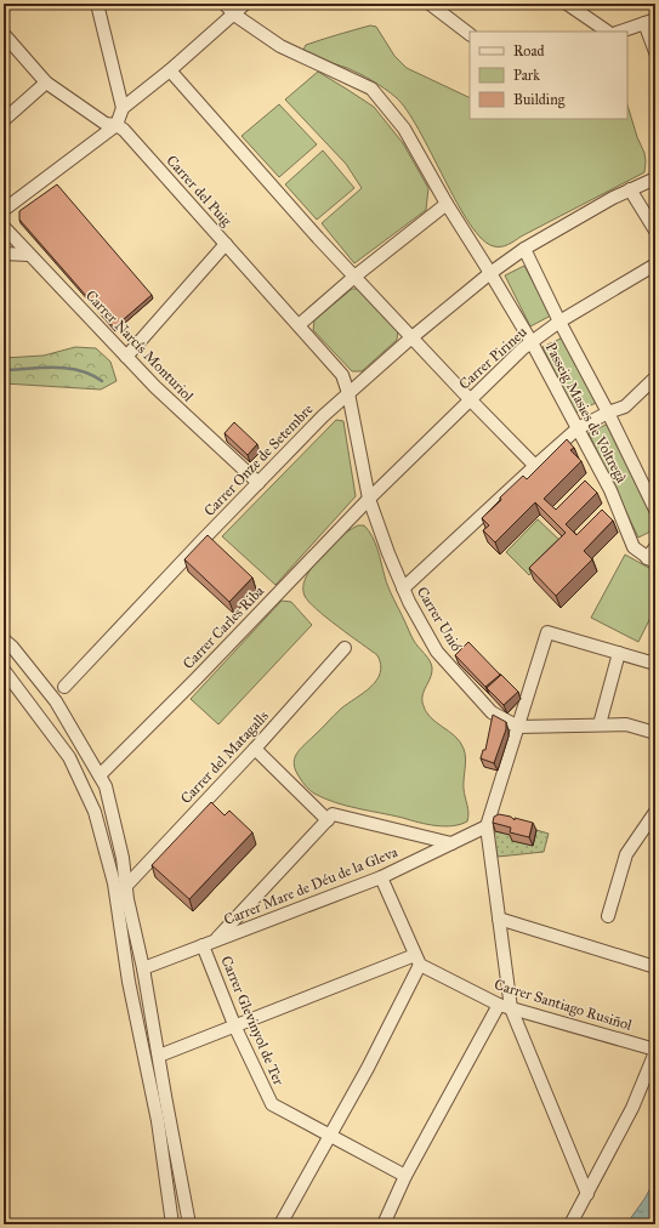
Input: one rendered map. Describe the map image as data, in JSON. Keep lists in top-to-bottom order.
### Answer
{
  "streets": {
    "street": [
      "Carrer del Puig",
      "Carrer Narcís Monturiol",
      "Carrer Pirineu",
      "Passeig Masies de Voltregà",
      "Carrer Onze de Setembre",
      "Carrer Unió",
      "Carrer Carles Riba",
      "Carrer del Matagalls",
      "Carrer Mare de Déu de la Gleva",
      "Carrer Santiago Rusiñol",
      "Carrer Glevinyol de Ter"
    ]
  },
  "crossings": [
    ["Carrer del Puig", "Carrer Onze de Setembre"],
    ["Carrer del Puig", "Carrer Unió"],
    ["Carrer Narcís Monturiol", "Carrer Onze de Setembre"],
    ["Carrer Pirineu", "Passeig Masies de Voltregà"],
    ["Carrer Pirineu", "Carrer Unió"],
    ["Carrer Pirineu", "Carrer Carles Riba"],
    ["Passeig Masies de Voltregà", "Carrer Onze de Setembre"],
    ["Carrer Onze de Setembre", "Carrer Unió"],
    ["Carrer Unió", "Carrer Carles Riba"],
    ["Carrer Mare de Déu de la Gleva", "Carrer Glevinyol de Ter"]
  ],
  "legend": ["Road", "Park", "Building"]
}
